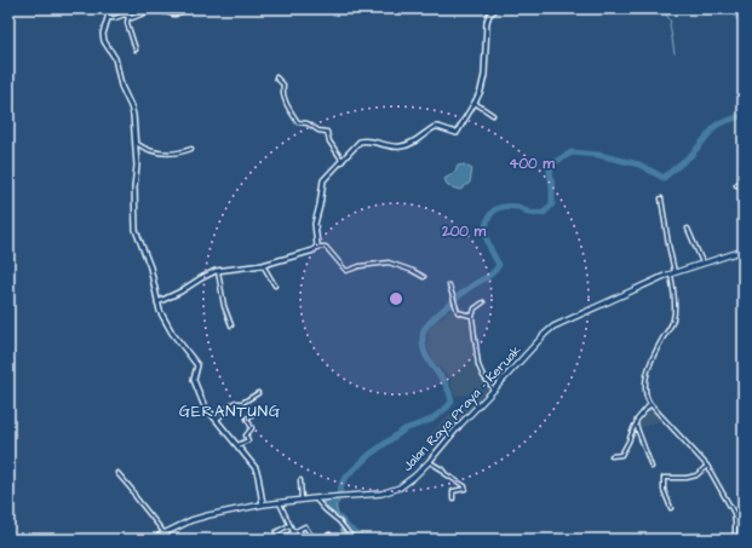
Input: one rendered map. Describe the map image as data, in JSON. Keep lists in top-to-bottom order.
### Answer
{
  "streets": {
    "main road": ["Jalan Raya Praya - Keruak"]
  },
  "districts": ["GERANTUNG"],
  "rings": ["400 m", "200 m"]
}
